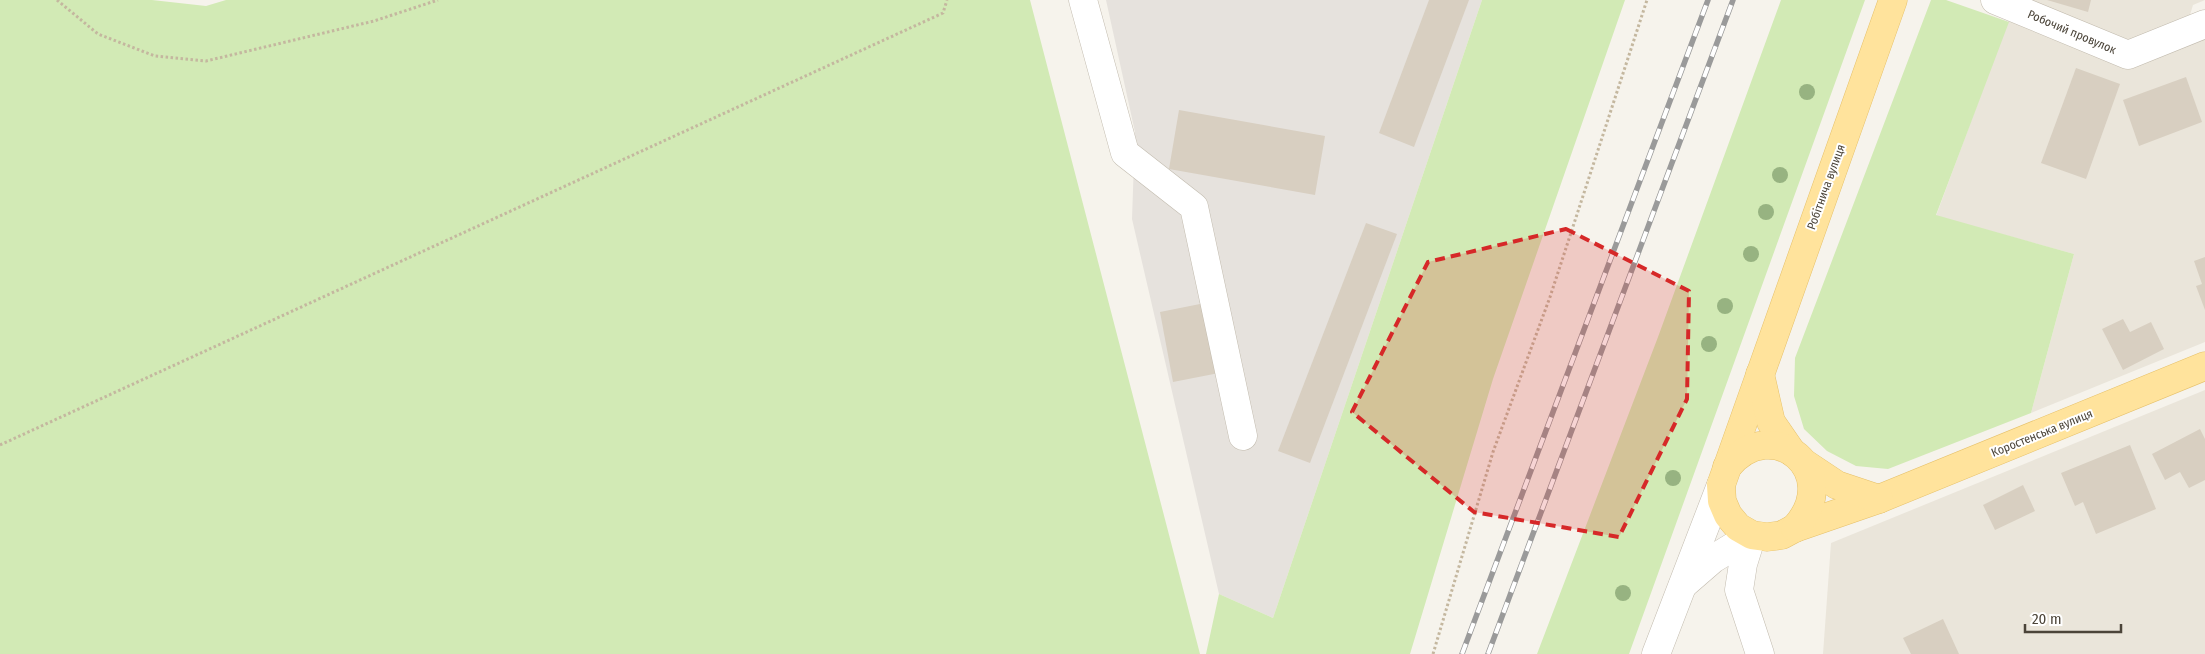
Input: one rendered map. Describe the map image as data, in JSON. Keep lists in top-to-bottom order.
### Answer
{
  "streets": {
    "main road": ["Робітнича вулиця", "Коростенська вулиця"],
    "street": ["Робочий провулок"]
  },
  "crossings": [
    ["Робітнича вулиця", "Коростенська вулиця"]
  ],
  "scale_bar": "20 m"
}
